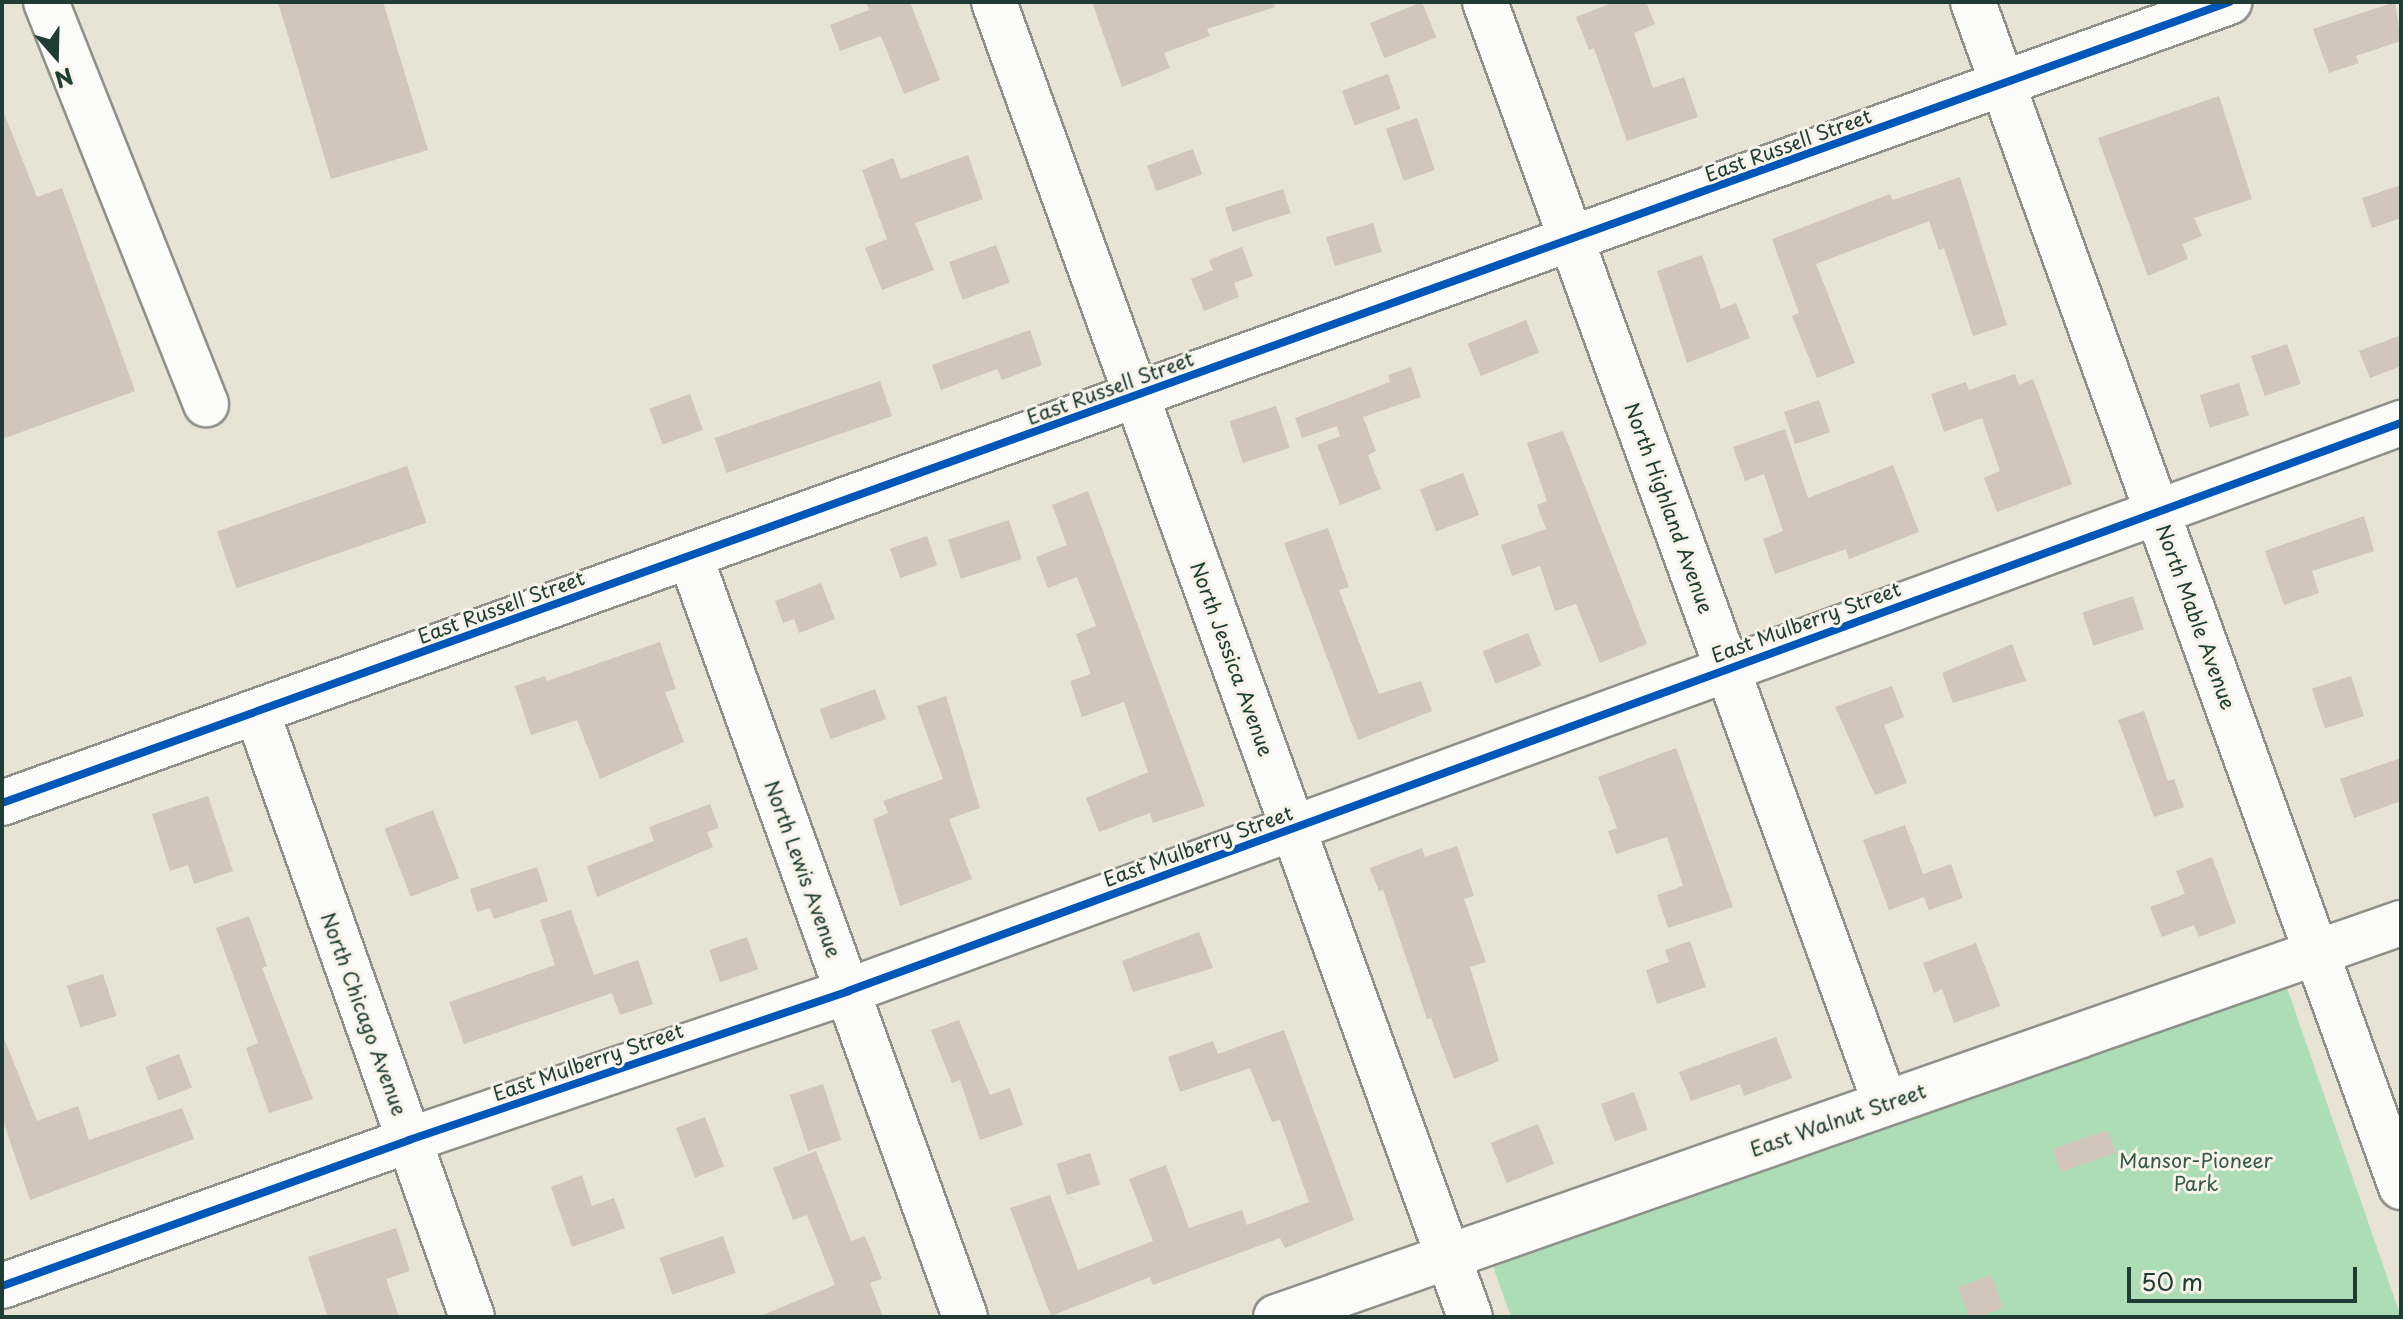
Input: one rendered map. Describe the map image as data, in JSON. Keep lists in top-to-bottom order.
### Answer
{
  "streets": {
    "street": [
      "East Russell Street",
      "North Highland Avenue",
      "North Mable Avenue",
      "East Mulberry Street",
      "North Jessica Avenue",
      "North Lewis Avenue",
      "North Chicago Avenue",
      "East Walnut Street"
    ]
  },
  "crossings": [
    ["East Russell Street", "North Highland Avenue"],
    ["East Russell Street", "North Mable Avenue"],
    ["East Russell Street", "North Jessica Avenue"],
    ["East Russell Street", "North Lewis Avenue"],
    ["East Russell Street", "North Chicago Avenue"],
    ["North Highland Avenue", "East Mulberry Street"],
    ["North Highland Avenue", "East Walnut Street"],
    ["North Mable Avenue", "East Mulberry Street"],
    ["North Mable Avenue", "East Walnut Street"],
    ["East Mulberry Street", "North Jessica Avenue"],
    ["East Mulberry Street", "North Lewis Avenue"],
    ["East Mulberry Street", "North Chicago Avenue"],
    ["North Jessica Avenue", "East Walnut Street"]
  ],
  "parks": ["Mansor-Pioneer Park"],
  "scale_bar": "50 m",
  "north": "bottom"
}
